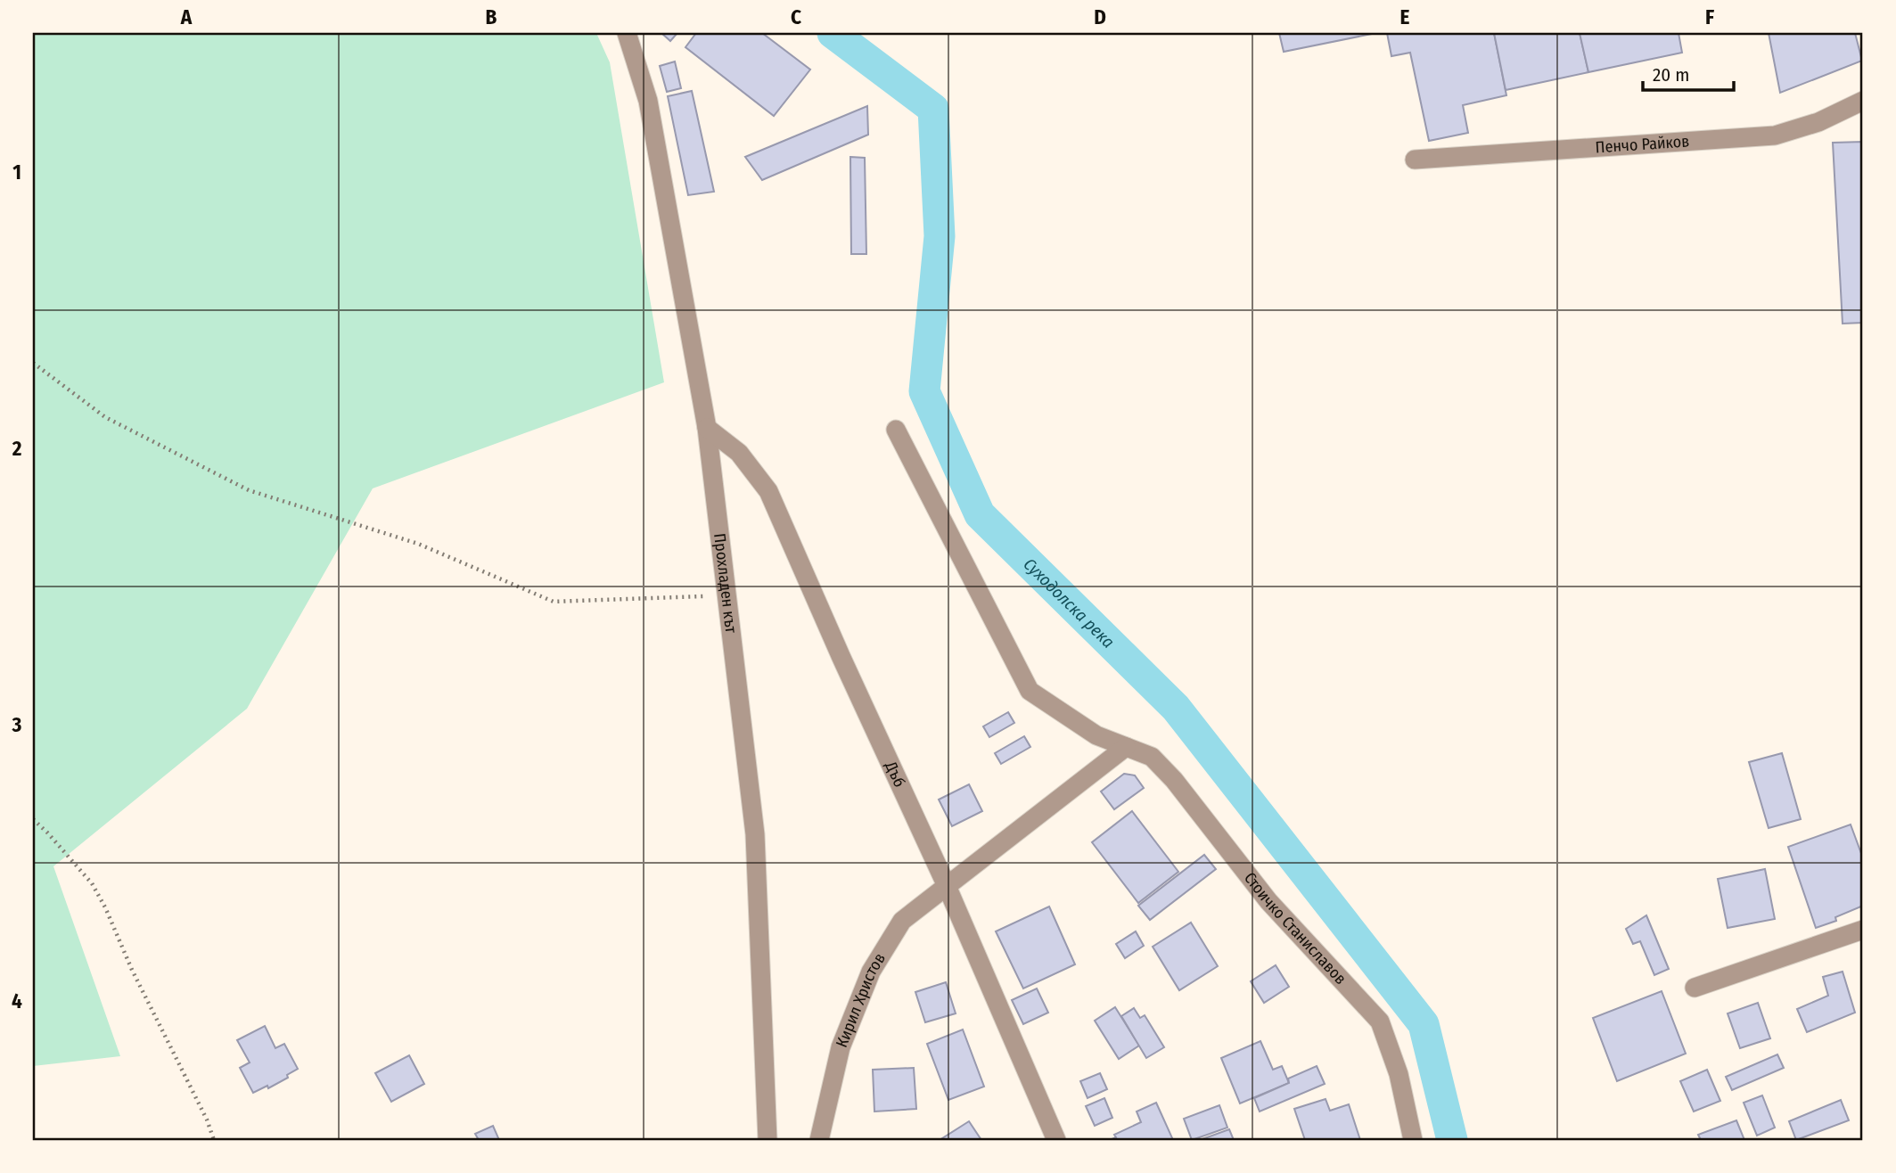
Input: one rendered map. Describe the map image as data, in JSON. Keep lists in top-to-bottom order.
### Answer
{
  "streets": {
    "street": [
      "Пенчо Райков",
      "Прохладен кът",
      "Дъб",
      "Стоичко Станиславов",
      "Кирил Христов"
    ]
  },
  "crossings": [
    ["Прохладен кът", "Дъб"],
    ["Дъб", "Кирил Христов"],
    ["Стоичко Станиславов", "Кирил Христов"]
  ],
  "water": ["Суходолска река"],
  "scale_bar": "20 m",
  "grid": {
    "columns": [
      "A",
      "B",
      "C",
      "D",
      "E",
      "F"
    ],
    "rows": [
      "1",
      "2",
      "3",
      "4"
    ]
  }
}
